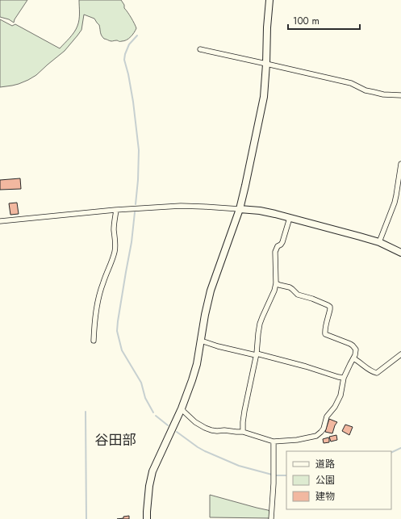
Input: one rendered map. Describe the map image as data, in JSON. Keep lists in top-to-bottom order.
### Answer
{
  "districts": ["谷田部"],
  "legend": ["道路", "公園", "建物"],
  "scale_bar": "100 m"
}
